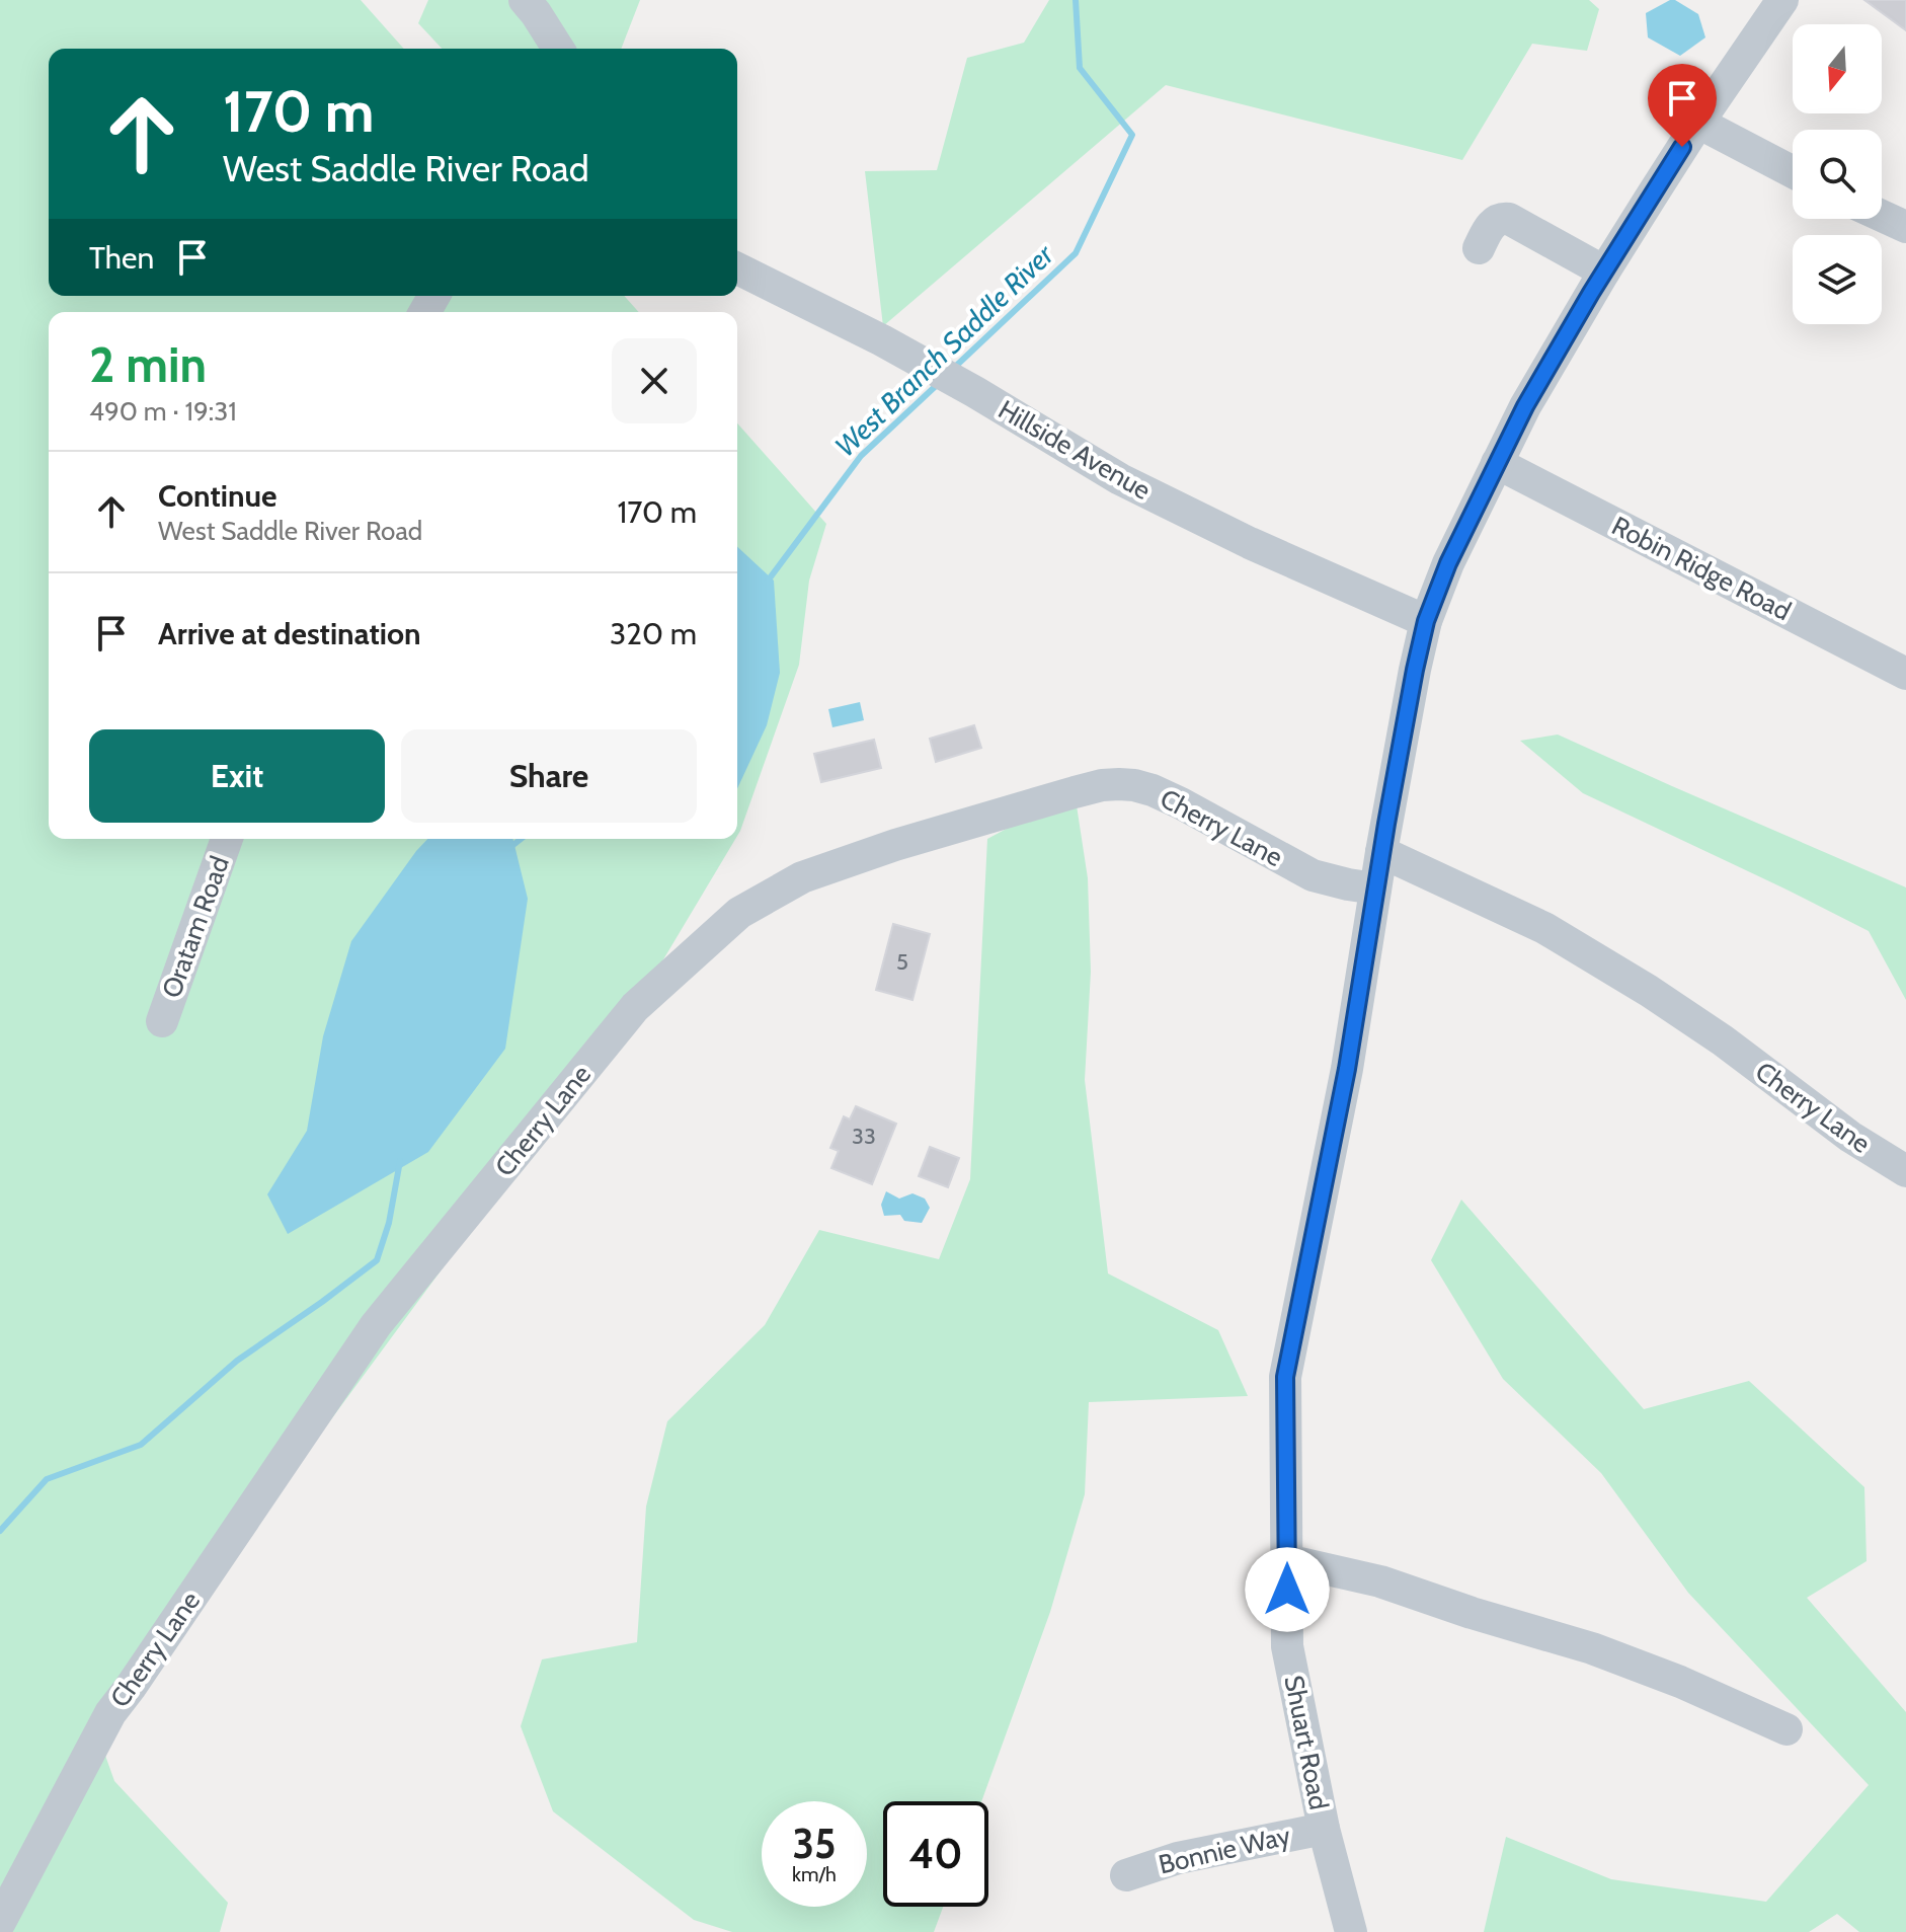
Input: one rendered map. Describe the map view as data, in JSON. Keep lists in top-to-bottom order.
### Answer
{
  "streets": {
    "street": [
      "Hillside Avenue",
      "Robin Ridge Road",
      "Cherry Lane",
      "Oratam Road",
      "Shuart Road",
      "Bonnie Way"
    ]
  },
  "crossings": [
    ["Hillside Avenue", "Shuart Road"],
    ["Robin Ridge Road", "Shuart Road"],
    ["Cherry Lane", "Shuart Road"],
    ["Shuart Road", "Bonnie Way"]
  ],
  "water": ["West Branch Saddle River"],
  "house_numbers": ["5", "33"],
  "north": "bottom",
  "page": {
    "turn": ["170 m", "West Saddle River Road"],
    "then": "Then",
    "heading": ["2 min", "490 m · 19:31"],
    "list": [
      {
        "name": "Continue",
        "note": "West Saddle River Road",
        "value": "170 m"
      },
      {
        "name": "Arrive at destination",
        "value": "320 m"
      }
    ],
    "buttons": ["Exit", "Share"],
    "speed": "35 km/h",
    "limit": "40"
  }
}
